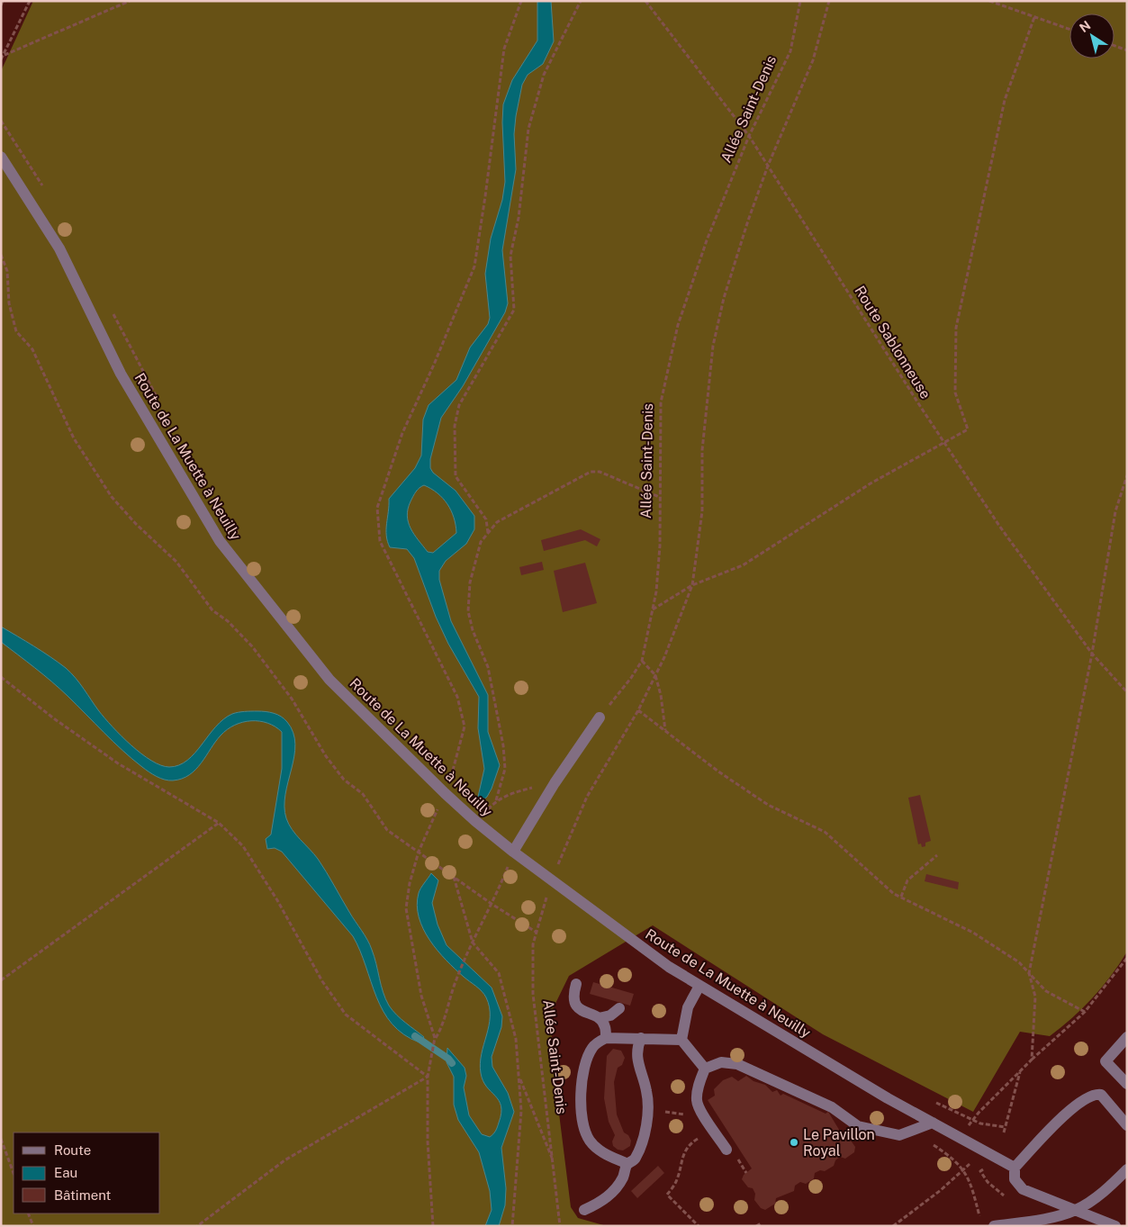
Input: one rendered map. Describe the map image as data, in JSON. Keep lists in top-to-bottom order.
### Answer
{
  "streets": {
    "street": ["Route de La Muette à Neuilly"],
    "path": ["Allée Saint-Denis", "Route Sablonneuse"]
  },
  "crossings": [
    ["Allée Saint-Denis", "Route Sablonneuse"]
  ],
  "places": ["Le Pavillon Royal"],
  "legend": ["Route", "Eau", "Bâtiment"],
  "north": "top left"
}
